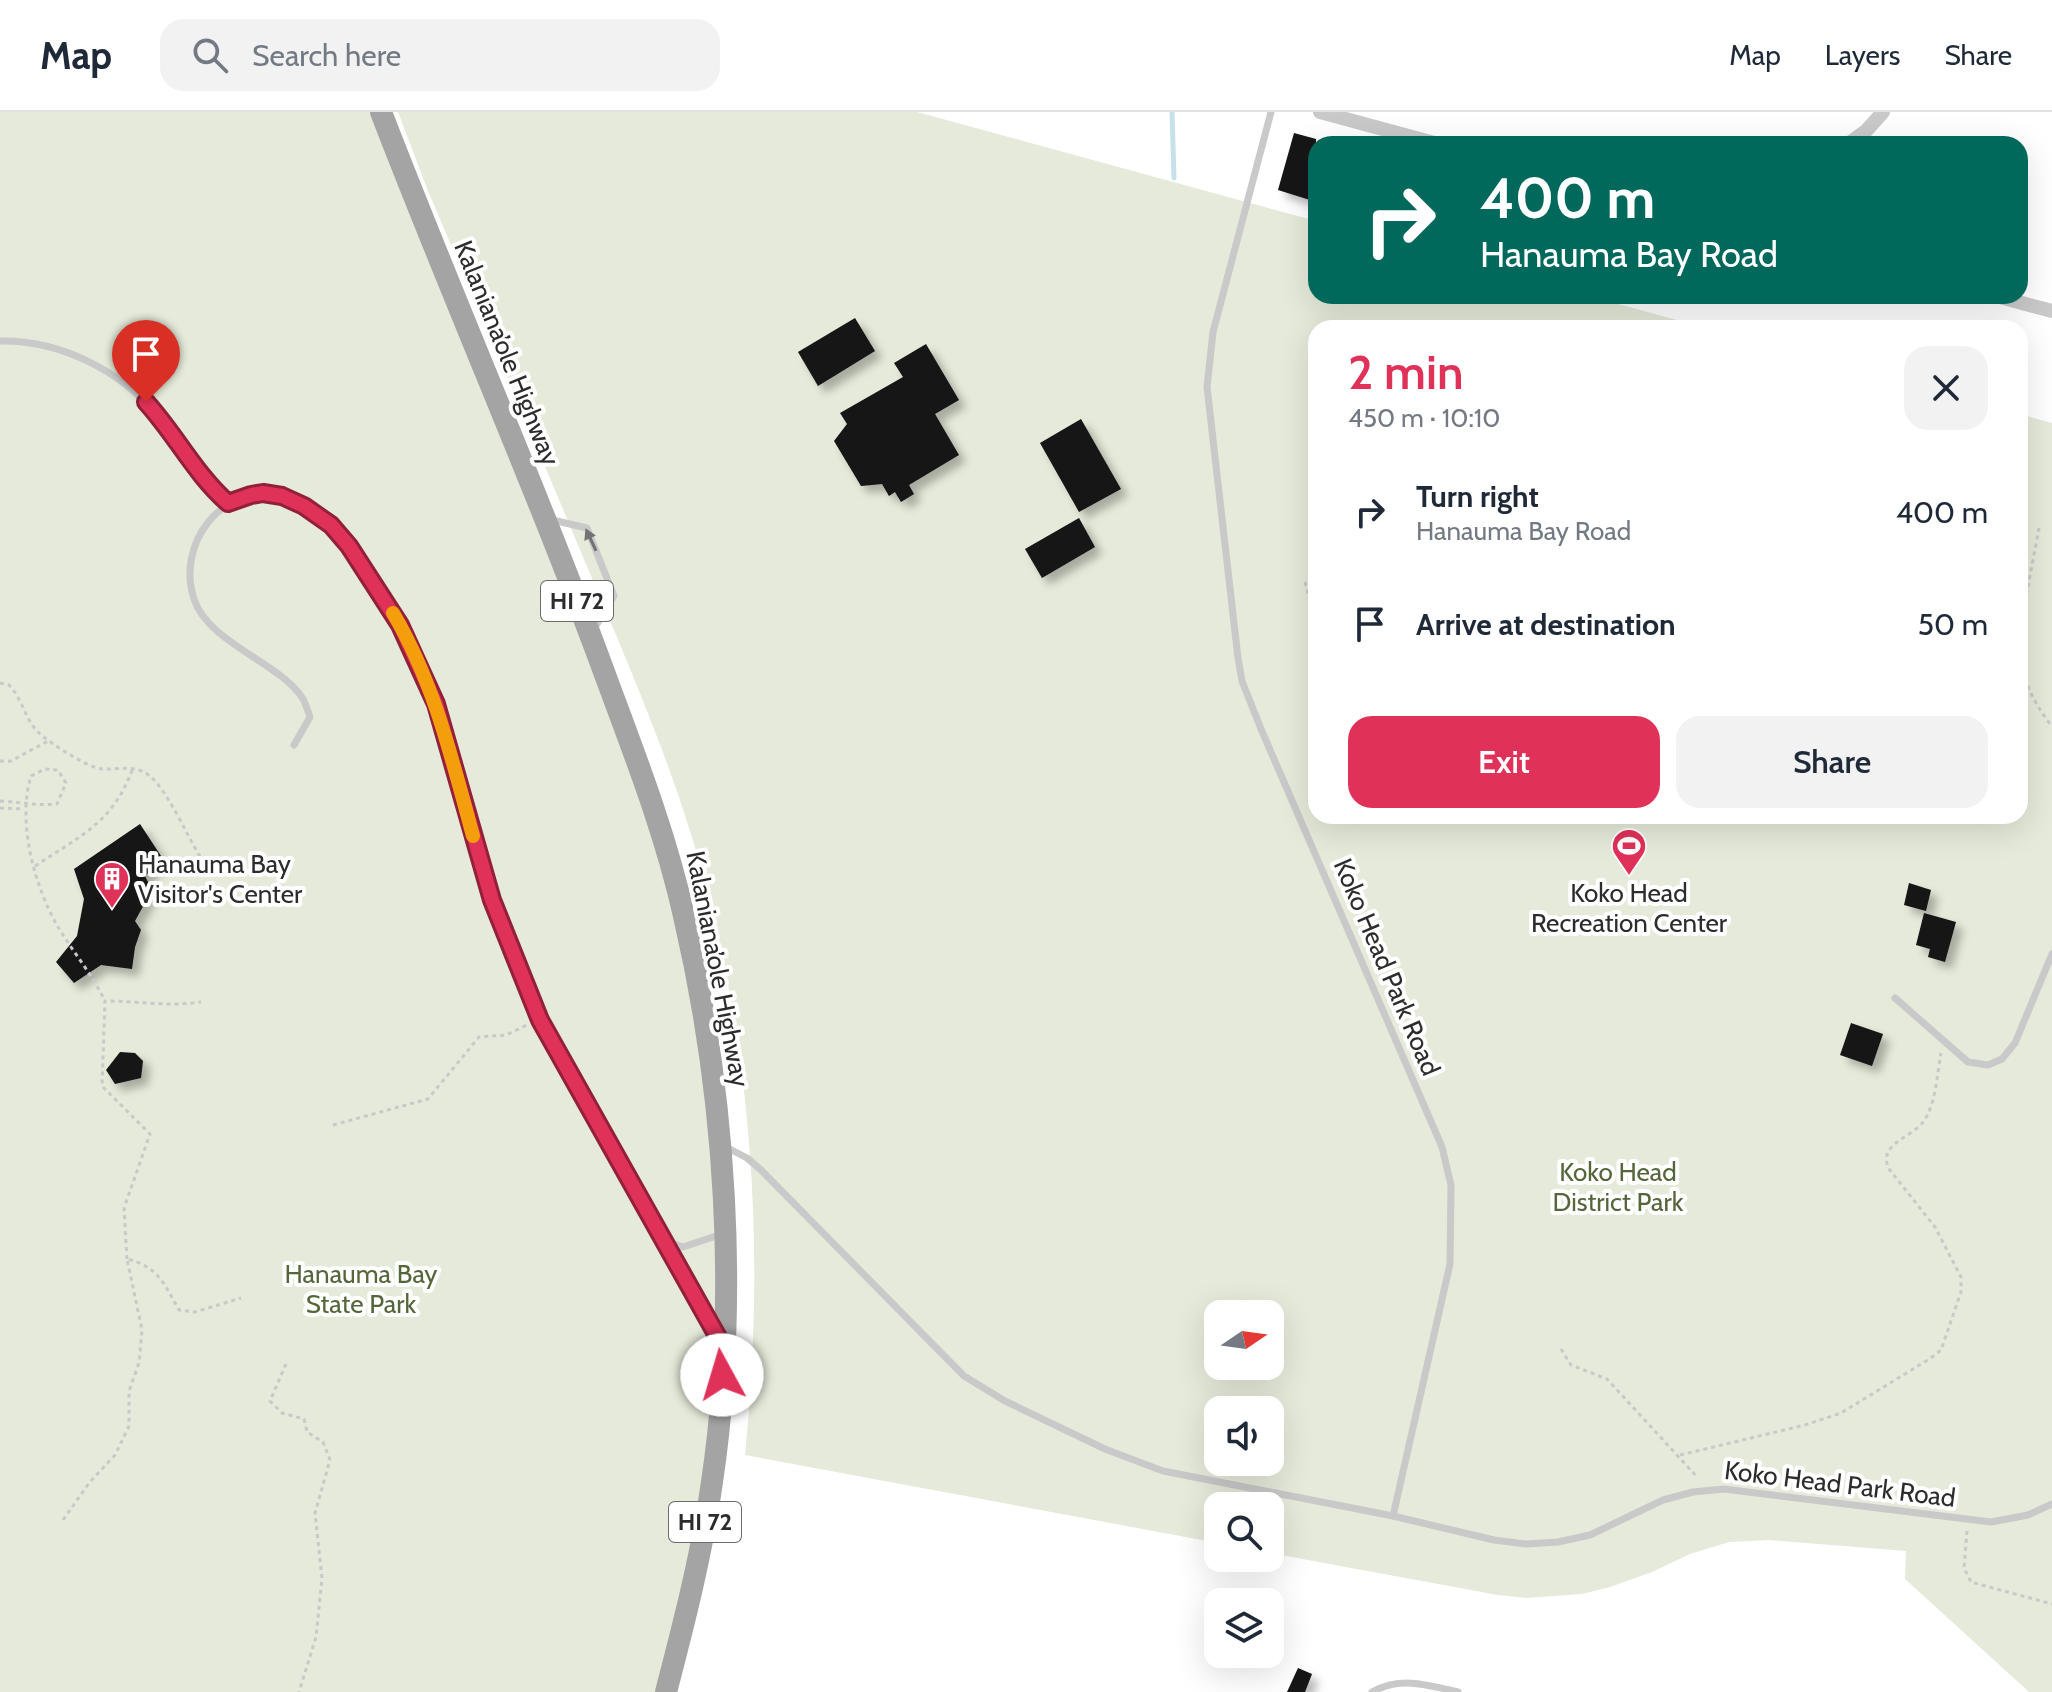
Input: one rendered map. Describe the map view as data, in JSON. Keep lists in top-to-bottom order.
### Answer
{
  "streets": {
    "main road": ["Kalaniana’ole Highway", "HI 72"],
    "lane": ["Koko Head Park Road"]
  },
  "crossings": [
    ["Kalaniana’ole Highway", "Koko Head Park Road"]
  ],
  "parks": ["Koko Head District Park", "Hanauma Bay State Park"],
  "places": {
    "sports": ["Koko Head Recreation Center"],
    "building": ["Hanauma Bay Visitor's Center"]
  },
  "north": "right",
  "page": {
    "header": "Map",
    "search": "Search here",
    "nav": ["Map", "Layers", "Share"],
    "turn": ["400 m", "Hanauma Bay Road"],
    "heading": ["2 min", "450 m · 10:10"],
    "list": [
      {
        "name": "Turn right",
        "note": "Hanauma Bay Road",
        "value": "400 m"
      },
      {
        "name": "Arrive at destination",
        "value": "50 m"
      }
    ],
    "buttons": ["Exit", "Share"]
  }
}
